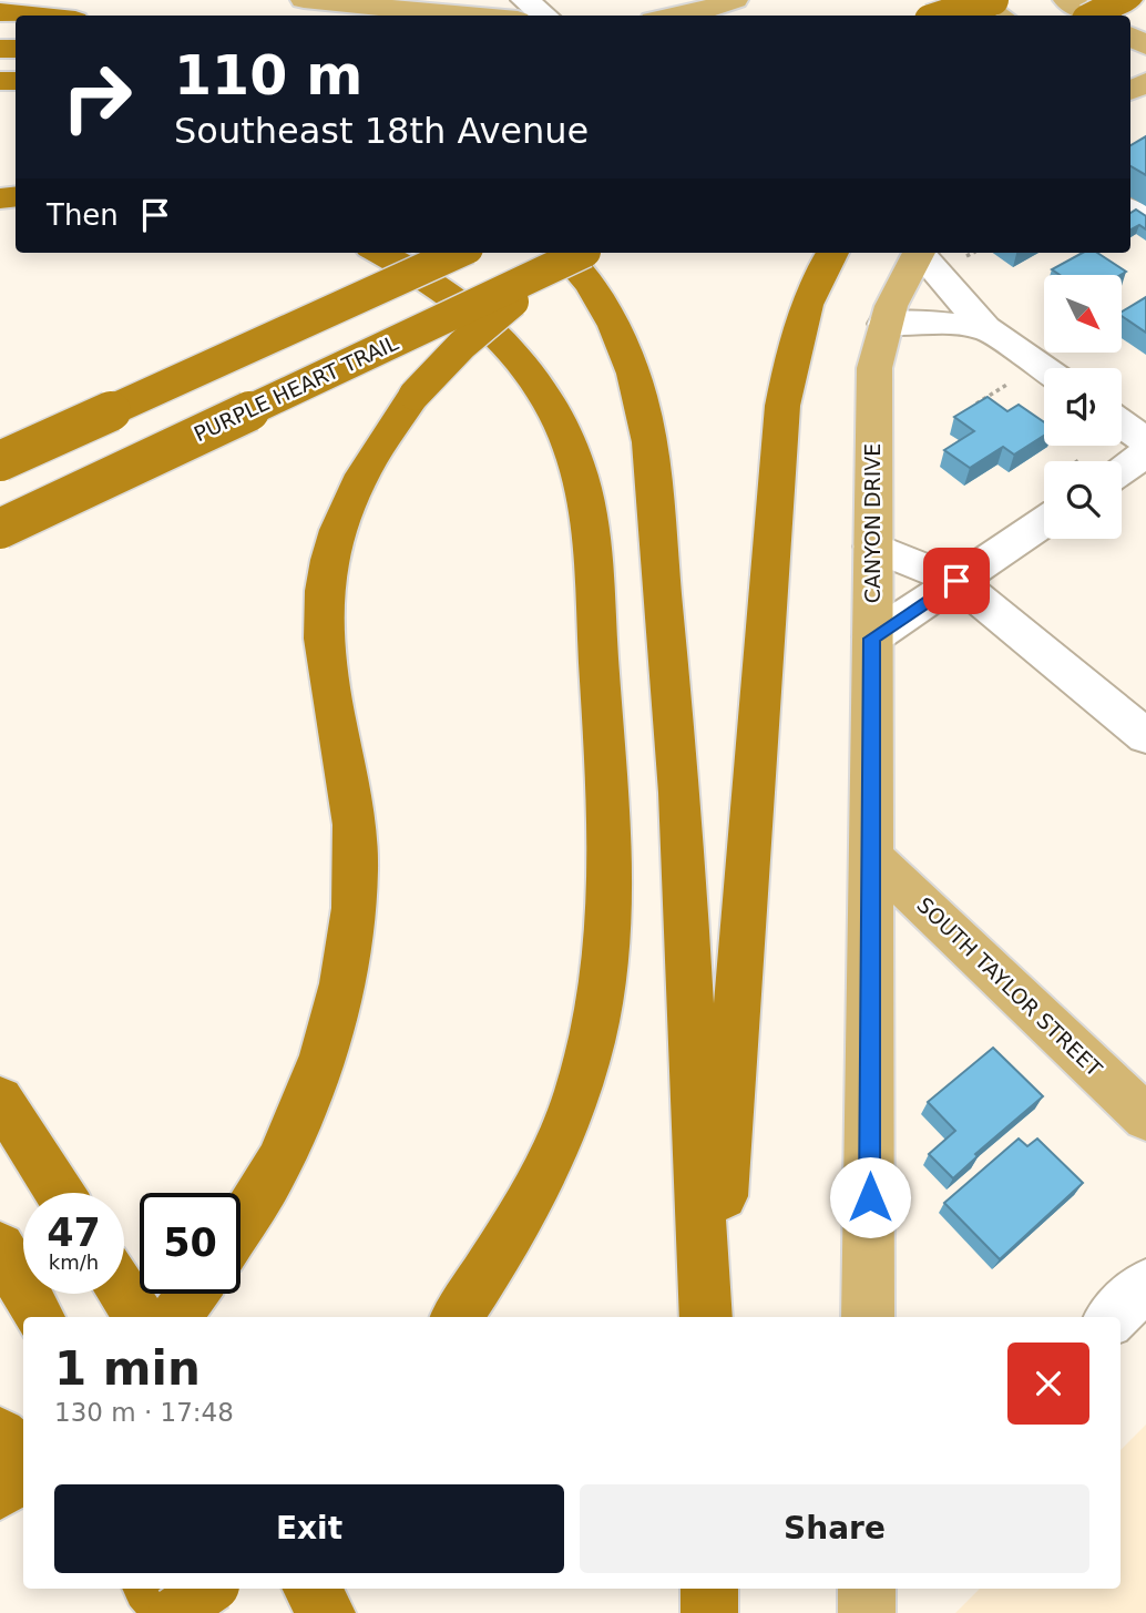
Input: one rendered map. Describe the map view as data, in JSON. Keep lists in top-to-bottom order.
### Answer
{
  "streets": {
    "highway": ["PURPLE HEART TRAIL"],
    "main road": ["CANYON DRIVE", "SOUTH TAYLOR STREET"]
  },
  "crossings": [
    ["CANYON DRIVE", "SOUTH TAYLOR STREET"]
  ],
  "north": "bottom right",
  "page": {
    "turn": ["110 m", "Southeast 18th Avenue"],
    "then": "Then",
    "speed": "47 km/h",
    "limit": "50",
    "heading": ["1 min", "130 m · 17:48"],
    "buttons": ["Exit", "Share"]
  }
}
